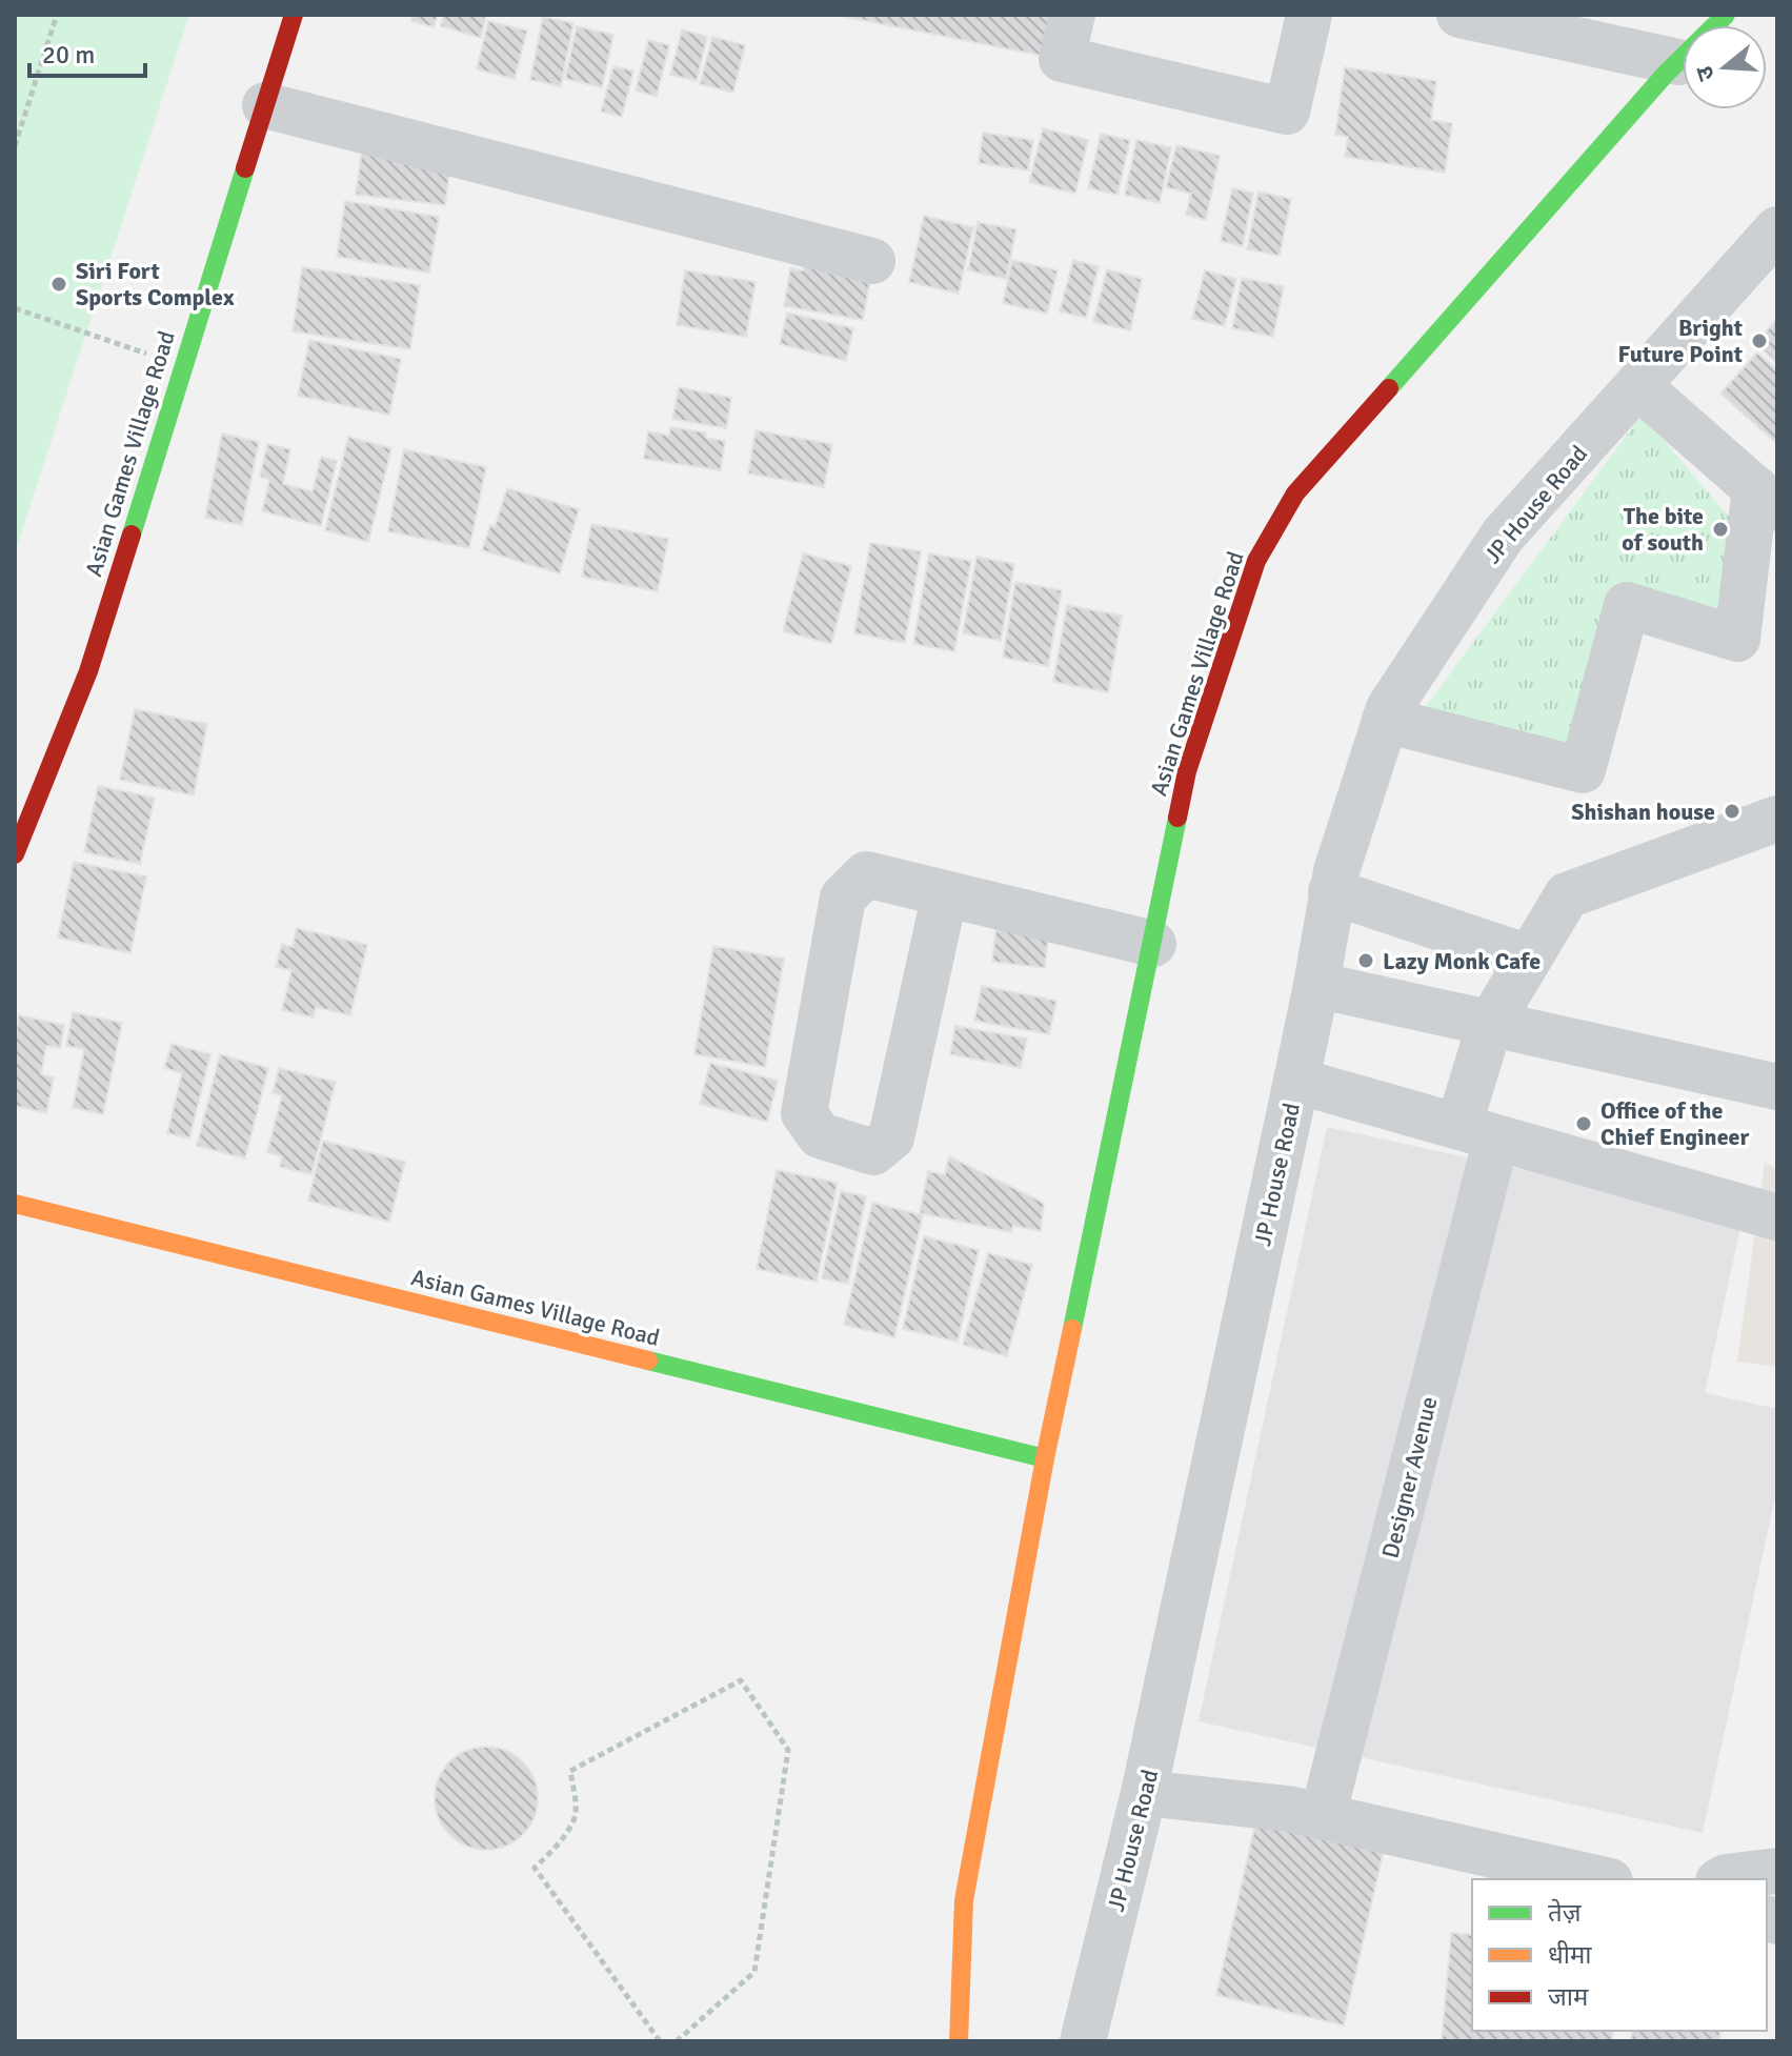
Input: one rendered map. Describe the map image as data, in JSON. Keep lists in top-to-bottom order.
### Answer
{
  "streets": {
    "street": ["Asian Games Village Road", "JP House Road", "Designer Avenue"]
  },
  "places": [
    "Siri Fort Sports Complex",
    "Bright Future Point",
    "The bite of south",
    "Shishan house",
    "Lazy Monk Cafe",
    "Office of the Chief Engineer"
  ],
  "legend": ["तेज़", "धीमा", "जाम"],
  "scale_bar": "20 m",
  "north": "left"
}
